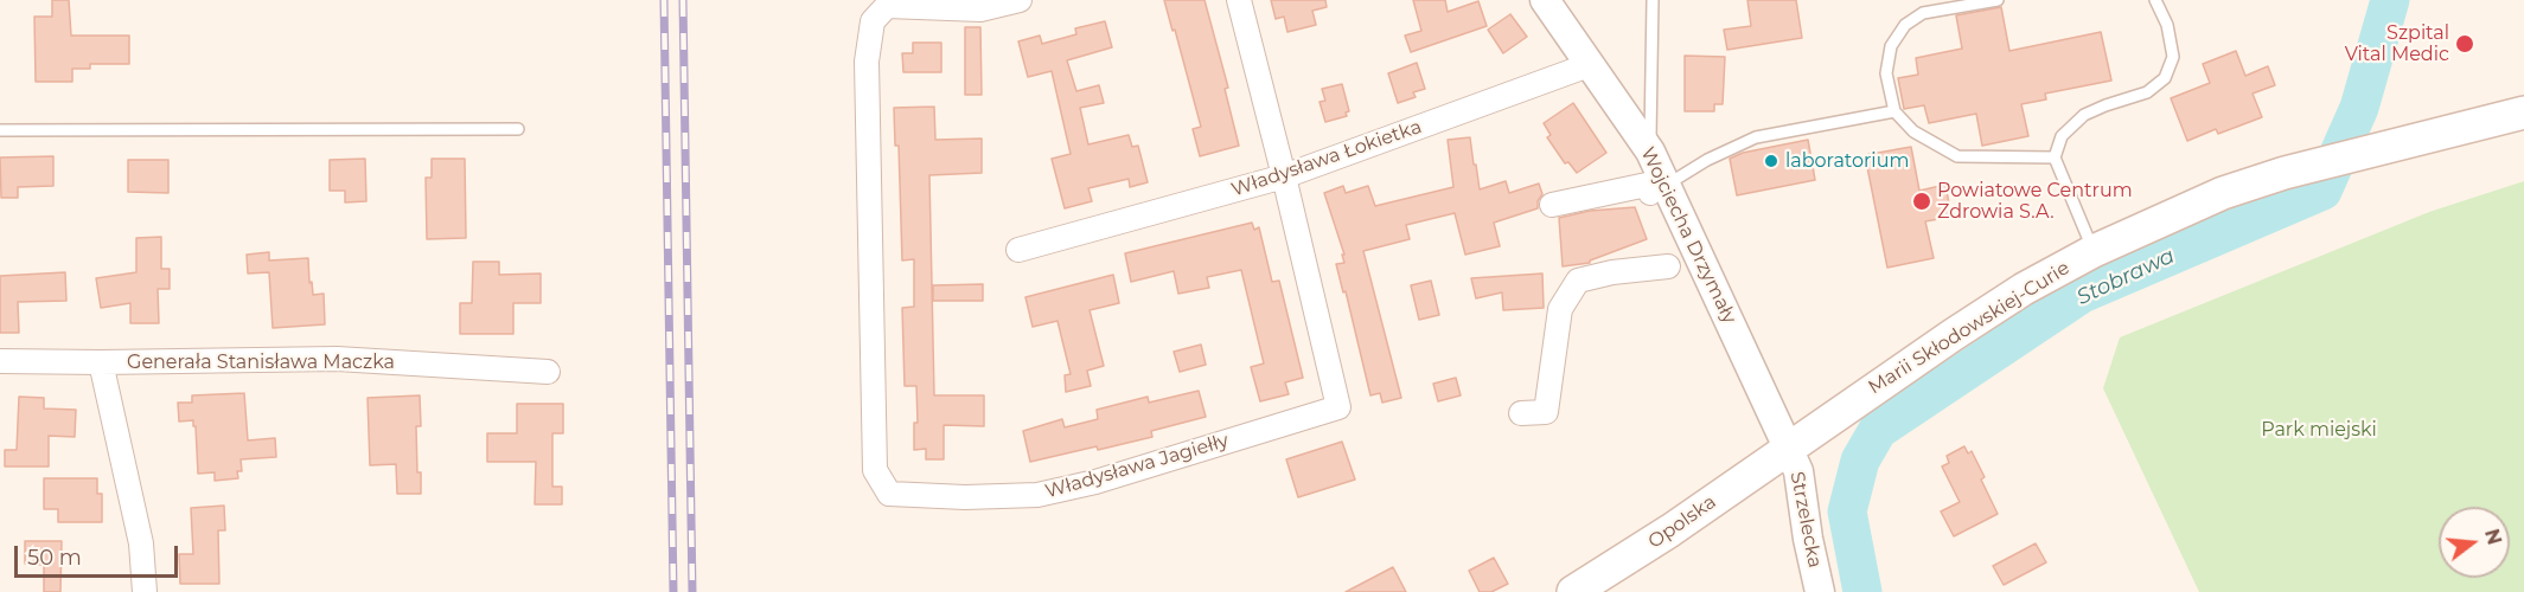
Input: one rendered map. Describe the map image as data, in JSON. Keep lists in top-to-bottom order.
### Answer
{
  "streets": {
    "main road": ["Marii Skłodowskiej-Curie", "Opolska"],
    "street": [
      "Władysława Łokietka",
      "Wojciecha Drzymały",
      "Generała Stanisława Maczka",
      "Władysława Jagiełły",
      "Strzelecka"
    ]
  },
  "crossings": [
    ["Władysława Łokietka", "Wojciecha Drzymały"],
    ["Władysława Łokietka", "Władysława Jagiełły"],
    ["Wojciecha Drzymały", "Marii Skłodowskiej-Curie"],
    ["Wojciecha Drzymały", "Strzelecka"],
    ["Wojciecha Drzymały", "Opolska"],
    ["Marii Skłodowskiej-Curie", "Strzelecka"],
    ["Marii Skłodowskiej-Curie", "Opolska"],
    ["Strzelecka", "Opolska"]
  ],
  "water": ["Stobrawa"],
  "parks": ["Park miejski"],
  "places": ["Szpital Vital Medic", "laboratorium", "Powiatowe Centrum Zdrowia S.A."],
  "scale_bar": "50 m",
  "north": "right"
}
